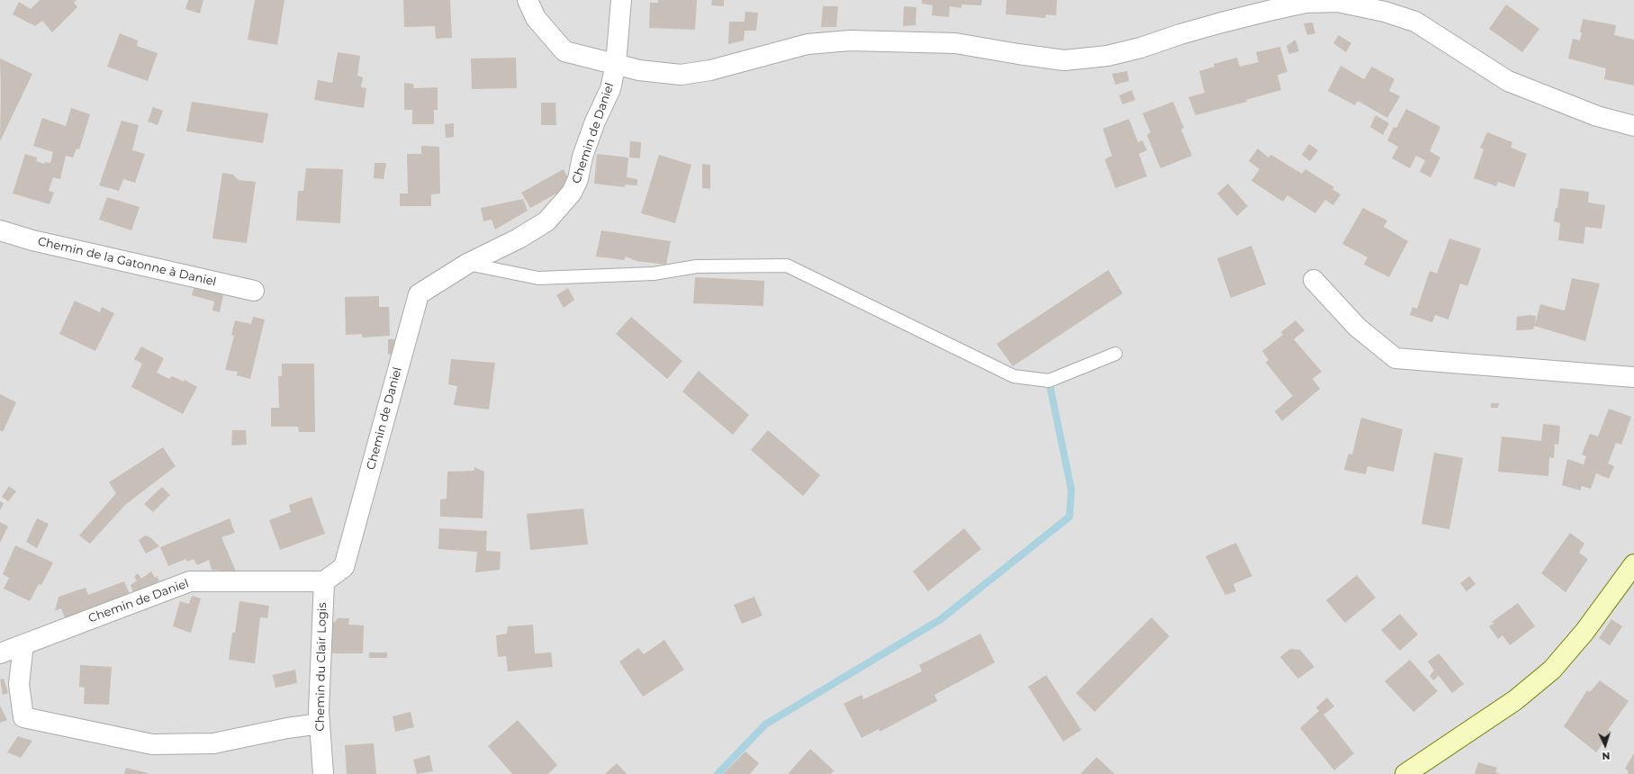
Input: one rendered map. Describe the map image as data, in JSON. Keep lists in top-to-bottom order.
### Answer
{
  "streets": {
    "street": ["Chemin de Daniel", "Chemin de la Gatonne à Daniel", "Chemin du Clair Logis"]
  },
  "crossings": [
    ["Chemin de Daniel", "Chemin du Clair Logis"]
  ],
  "north": "bottom"
}
